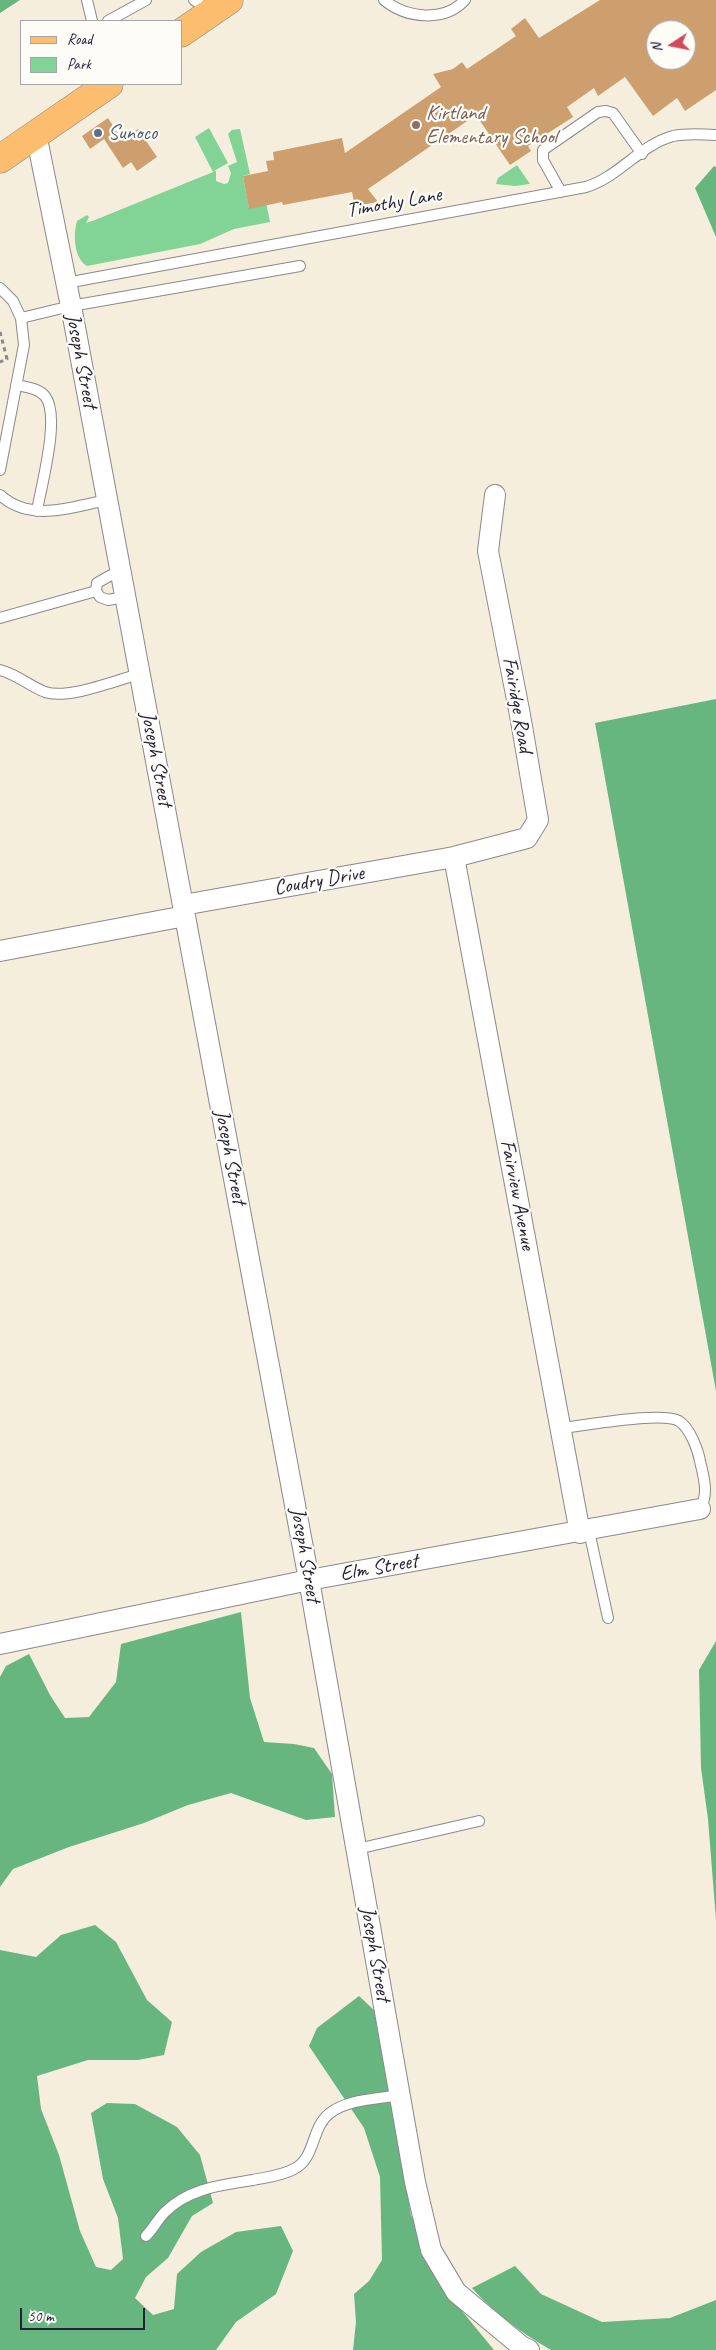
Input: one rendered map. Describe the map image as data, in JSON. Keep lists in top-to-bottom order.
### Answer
{
  "streets": {
    "street": [
      "Joseph Street",
      "Fairidge Road",
      "Coudry Drive",
      "Fairview Avenue",
      "Elm Street"
    ],
    "lane": ["Timothy Lane"]
  },
  "crossings": [
    ["Timothy Lane", "Joseph Street"],
    ["Joseph Street", "Coudry Drive"],
    ["Joseph Street", "Elm Street"],
    ["Fairidge Road", "Coudry Drive"],
    ["Fairidge Road", "Fairview Avenue"],
    ["Coudry Drive", "Fairview Avenue"],
    ["Fairview Avenue", "Elm Street"]
  ],
  "places": ["Kirtland Elementary School", "Sunoco"],
  "legend": ["Road", "Park"],
  "scale_bar": "50 m",
  "north": "left"
}
